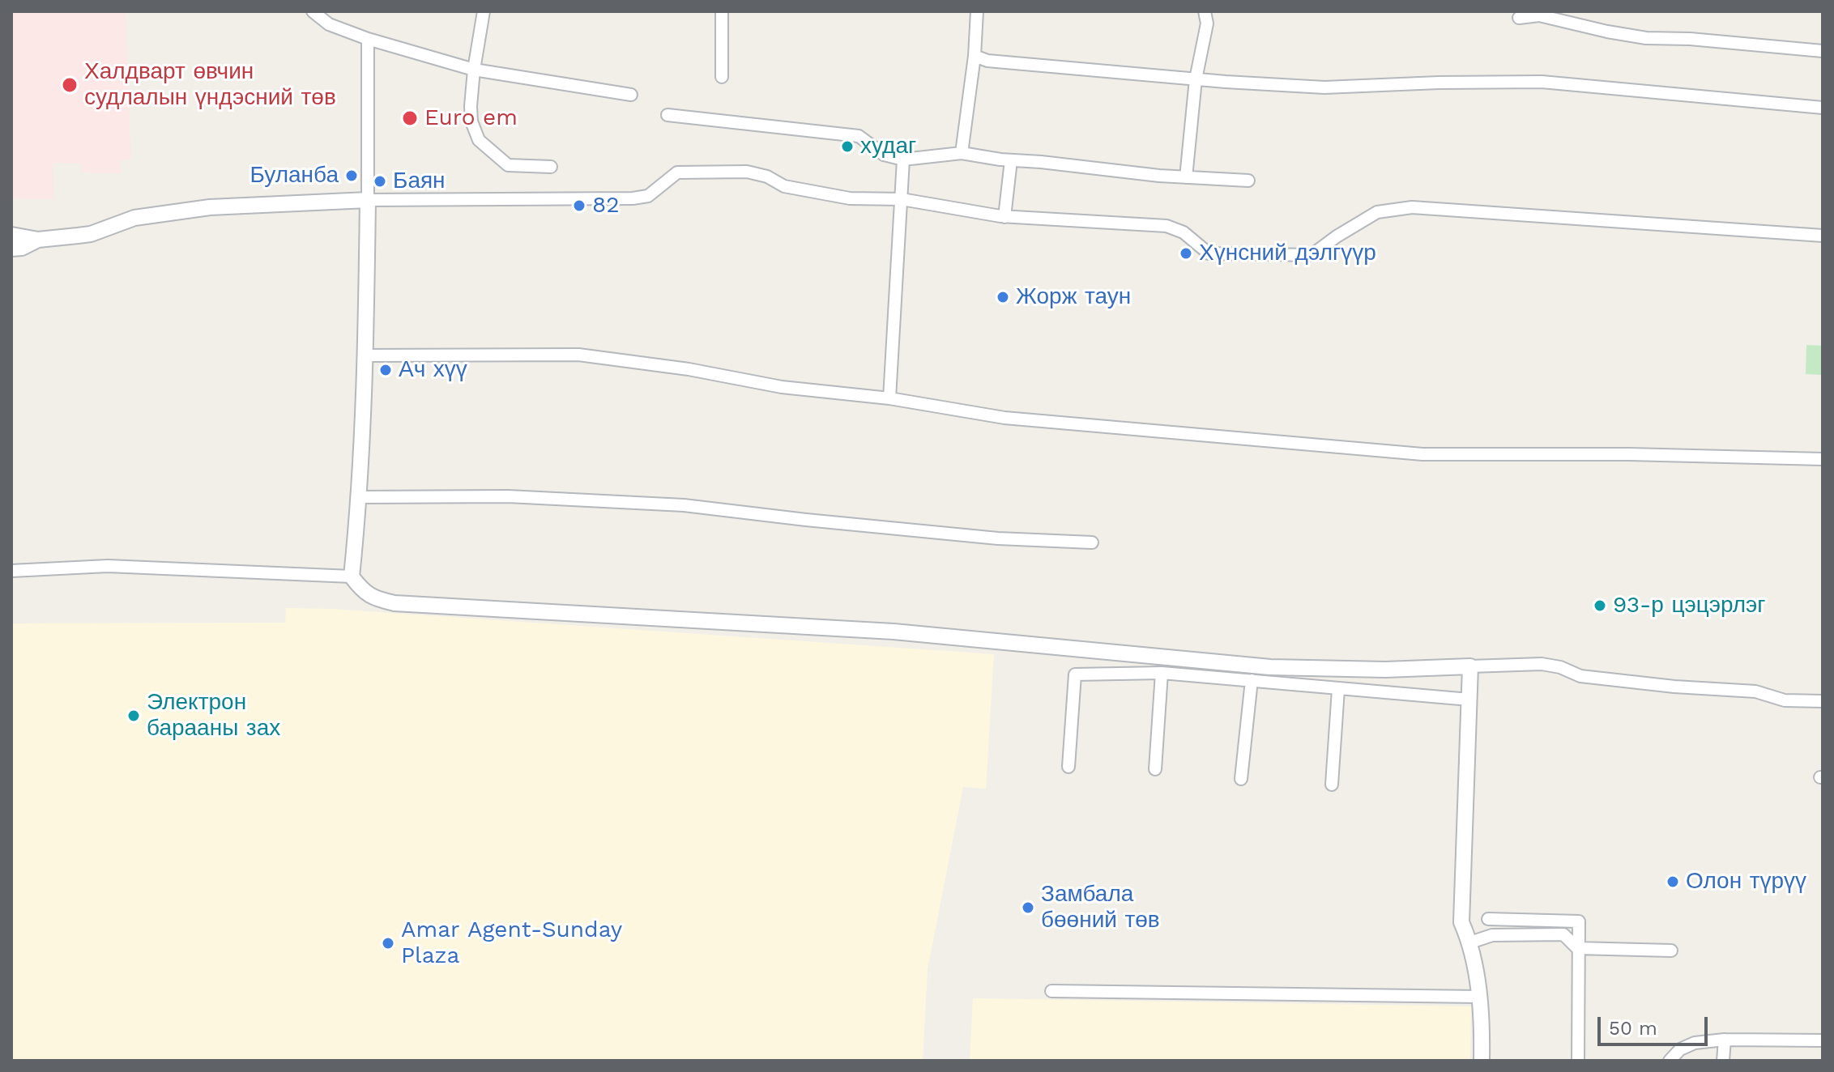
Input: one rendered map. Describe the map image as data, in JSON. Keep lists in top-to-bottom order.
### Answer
{
  "places": [
    "Халдварт өвчин судлалын үндэсний төв",
    "Euro em",
    "худаг",
    "Буланба",
    "Баян",
    "82",
    "Хүнсний дэлгүүр",
    "Жорж таун",
    "Ач хүү",
    "93-р цэцэрлэг",
    "Электрон барааны зах",
    "Олон түрүү",
    "Замбала бөөний төв",
    "Amar Agent-Sunday Plaza"
  ],
  "scale_bar": "50 m"
}
